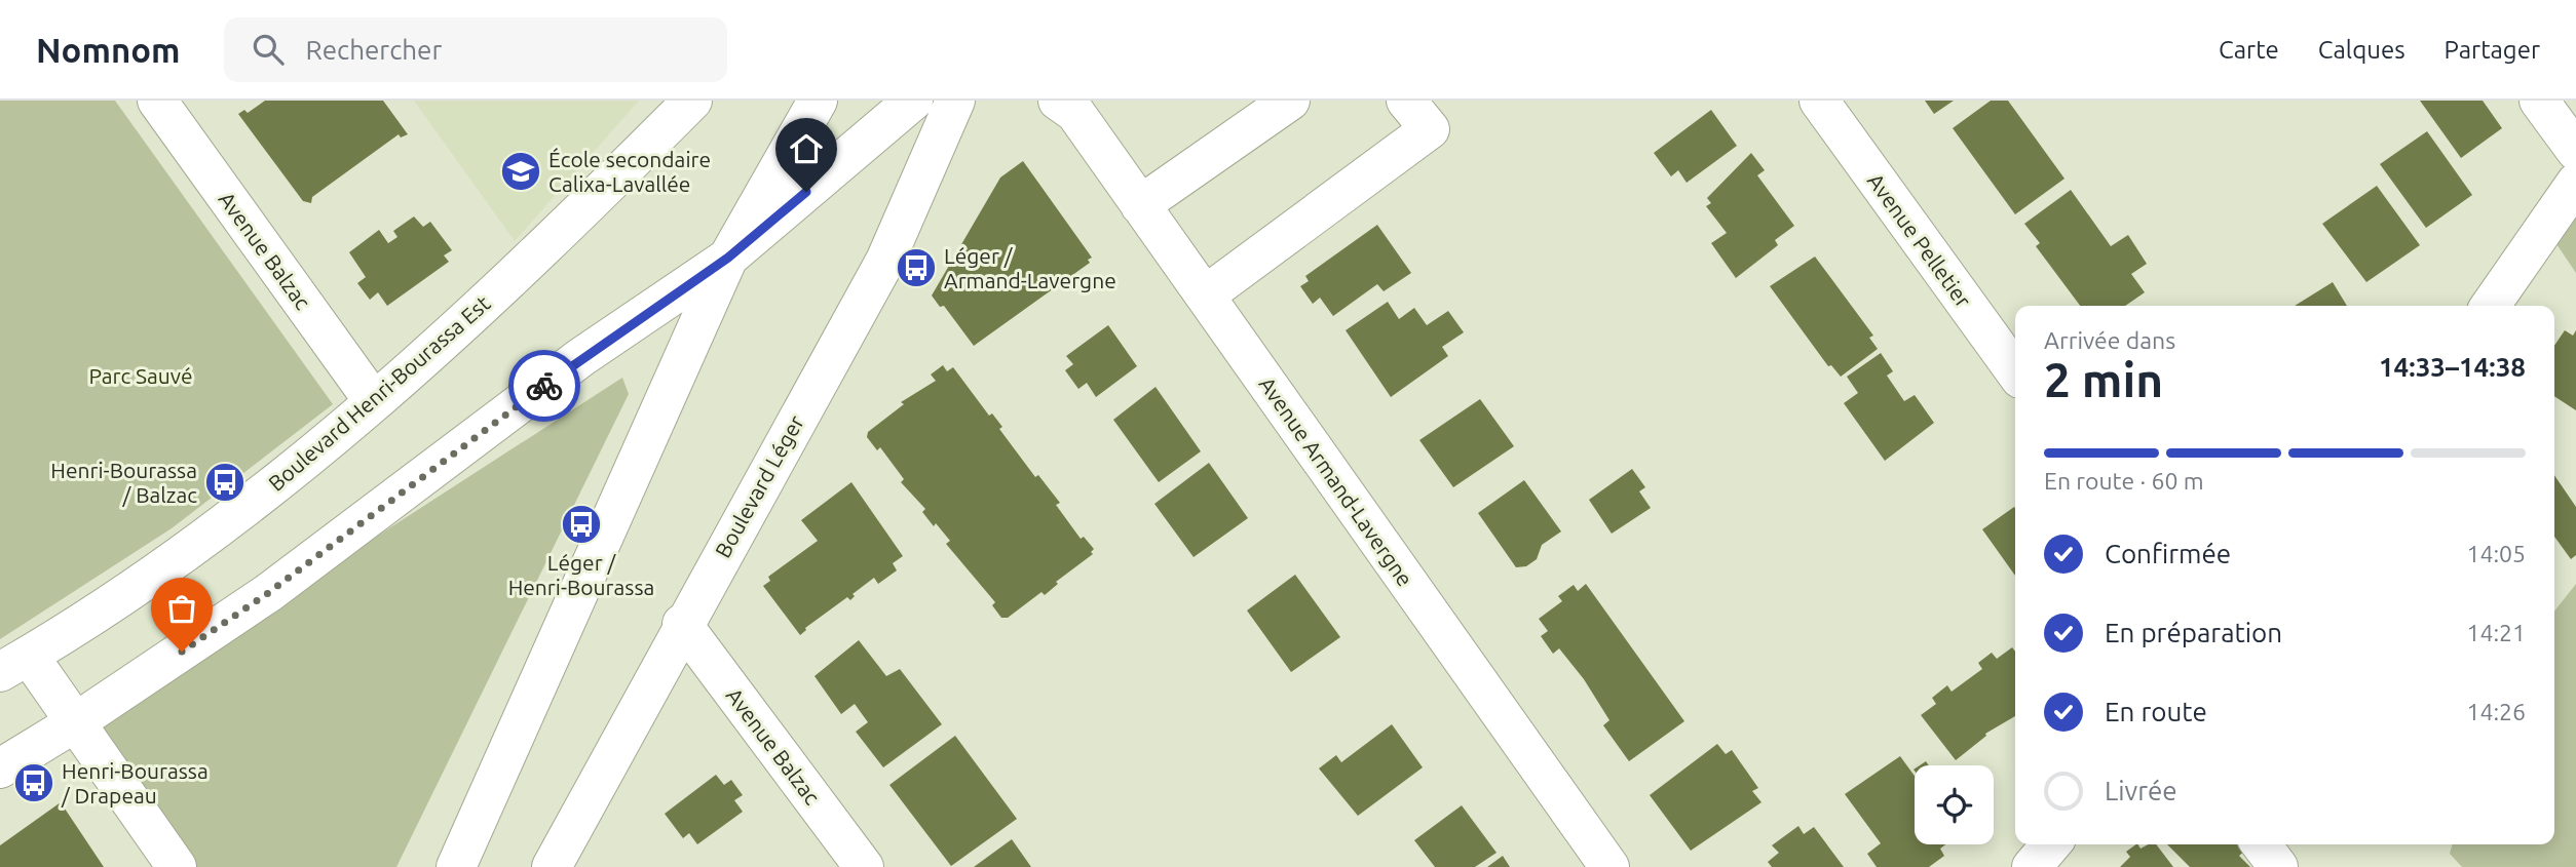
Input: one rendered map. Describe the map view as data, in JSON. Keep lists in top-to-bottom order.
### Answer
{
  "streets": {
    "main road": [
      "Avenue Pelletier",
      "Avenue Balzac",
      "Boulevard Henri-Bourassa Est",
      "Avenue Armand-Lavergne",
      "Boulevard Léger"
    ]
  },
  "crossings": [
    ["Avenue Balzac", "Boulevard Henri-Bourassa Est"],
    ["Avenue Balzac", "Boulevard Léger"]
  ],
  "parks": ["Parc Sauvé"],
  "places": {
    "school or university": ["École secondaire Calixa-Lavallée"],
    "bus stop": [
      "Léger / Armand-Lavergne",
      "Henri-Bourassa / Balzac",
      "Léger / Henri-Bourassa",
      "Henri-Bourassa / Drapeau"
    ]
  },
  "page": {
    "header": "Nomnom",
    "search": "Rechercher",
    "nav": ["Carte", "Calques", "Partager"],
    "heading": ["2 min", "Arrivée dans", "14:33–14:38"],
    "bar": "En route · 60 m",
    "list": [
      ["Confirmée", "14:05"],
      ["En préparation", "14:21"],
      ["En route", "14:26"],
      "Livrée"
    ]
  }
}
